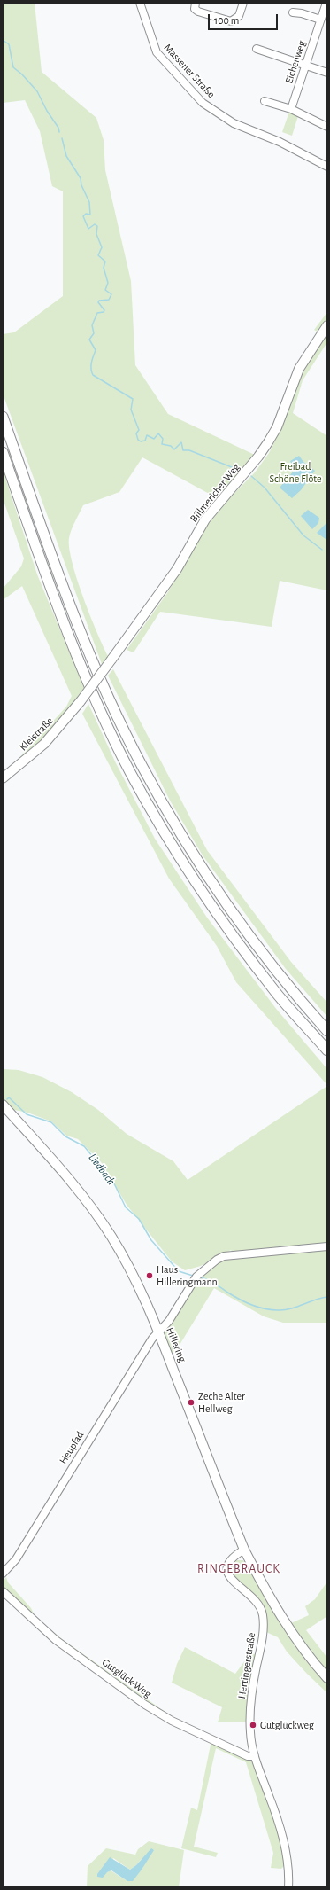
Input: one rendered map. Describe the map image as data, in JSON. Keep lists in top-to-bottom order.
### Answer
{
  "streets": {
    "main road": ["Billmericher Weg", "Kleistraße", "Hillering"],
    "street": [
      "Eichenweg",
      "Massener Straße",
      "Heupfad",
      "Hertingerstraße",
      "Gutglück-Weg"
    ]
  },
  "crossings": [
    ["Billmericher Weg", "Kleistraße"],
    ["Hillering", "Heupfad"],
    ["Hillering", "Hertingerstraße"],
    ["Hertingerstraße", "Gutglück-Weg"]
  ],
  "districts": ["RINGEBRAUCK"],
  "water": ["Liedbach"],
  "parks": ["Freibad Schöne Flöte"],
  "places": ["Haus Hilleringmann", "Zeche Alter Hellweg", "Gutglückweg"],
  "scale_bar": "100 m"
}
